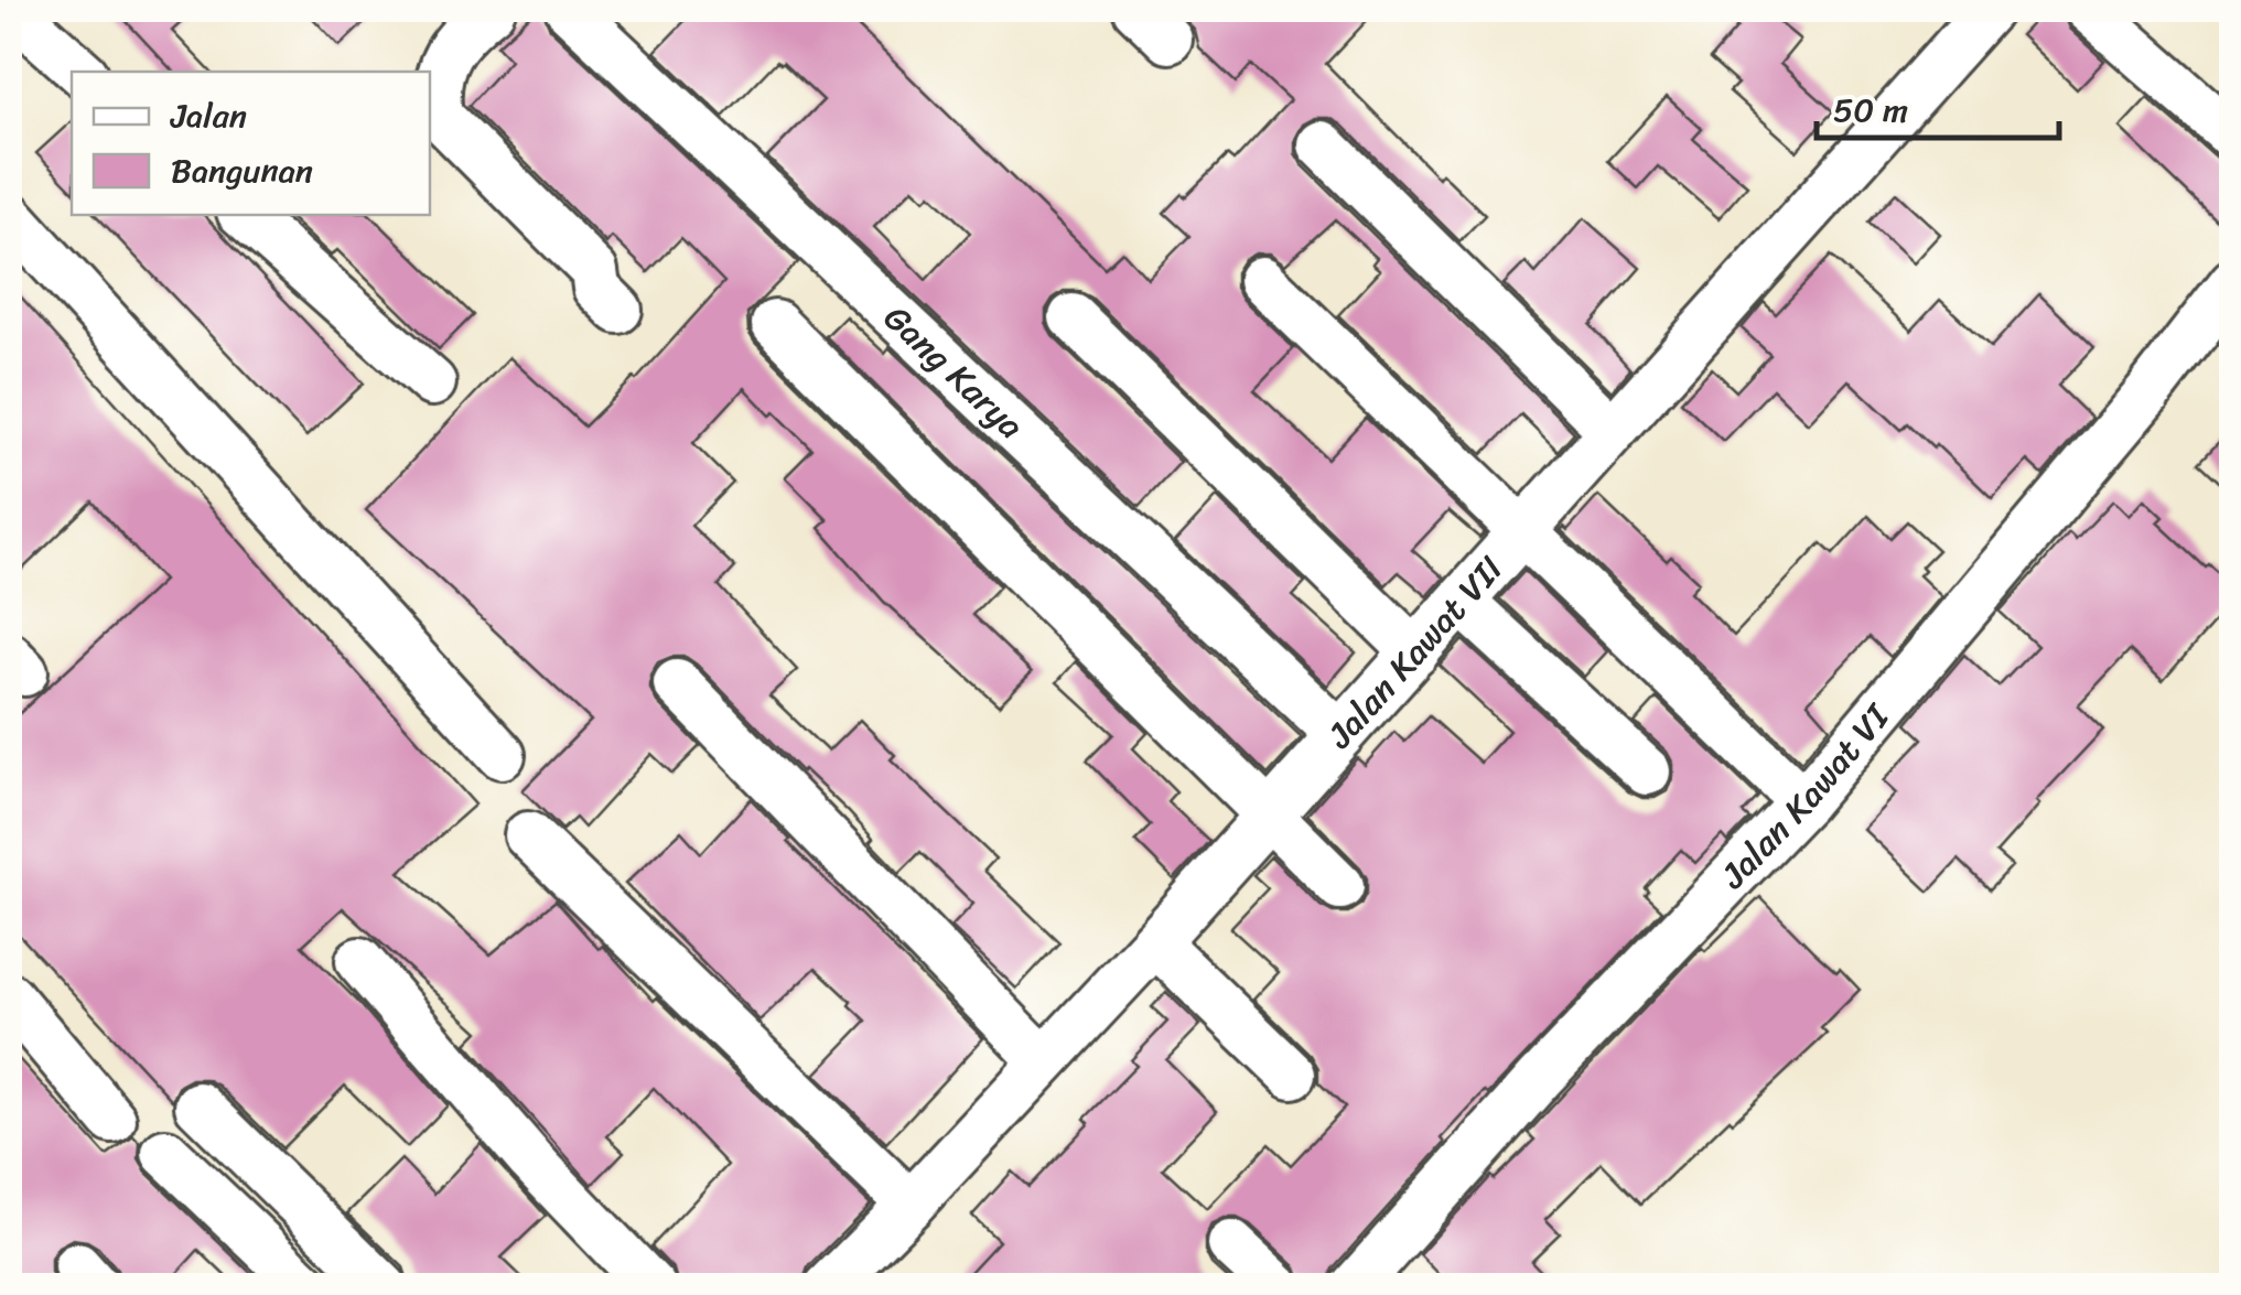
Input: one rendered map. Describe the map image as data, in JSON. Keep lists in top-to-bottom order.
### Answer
{
  "streets": {
    "street": ["Gang Karya", "Jalan Kawat VII", "Jalan Kawat VI"]
  },
  "crossings": [
    ["Gang Karya", "Jalan Kawat VII"]
  ],
  "legend": ["Jalan", "Bangunan"],
  "scale_bar": "50 m"
}
